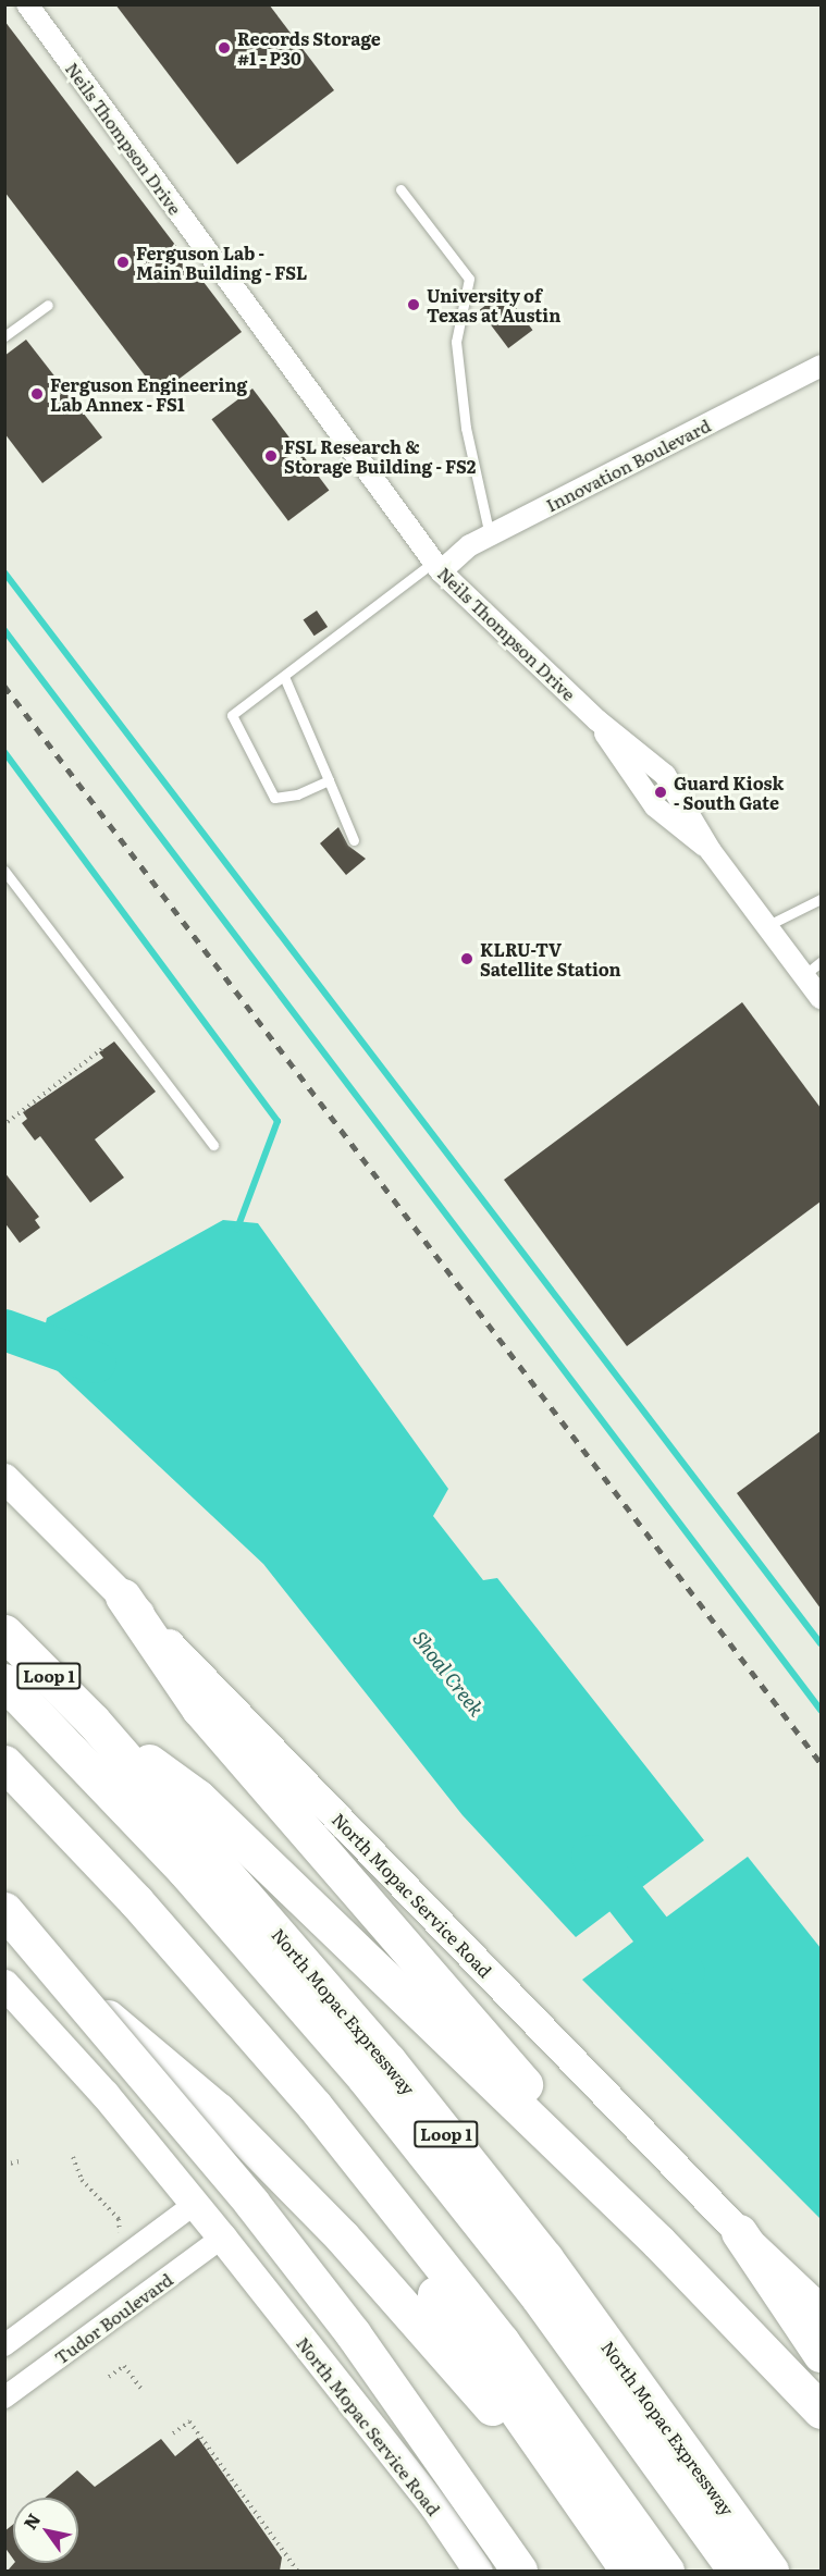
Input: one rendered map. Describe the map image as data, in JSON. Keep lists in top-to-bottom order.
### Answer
{
  "streets": {
    "highway": ["Loop 1", "North Mopac Expressway"],
    "main road": ["North Mopac Service Road"],
    "street": ["Neils Thompson Drive", "Innovation Boulevard", "Tudor Boulevard"]
  },
  "crossings": [
    ["Neils Thompson Drive", "Innovation Boulevard"],
    ["North Mopac Service Road", "Tudor Boulevard"]
  ],
  "water": ["Shoal Creek"],
  "places": [
    "Records Storage #1 - P30",
    "Ferguson Lab - Main Building - FSL",
    "University of Texas at Austin",
    "Ferguson Engineering Lab Annex - FS1",
    "FSL Research & Storage Building - FS2",
    "Guard Kiosk - South Gate",
    "KLRU-TV Satellite Station"
  ],
  "north": "top left"
}
